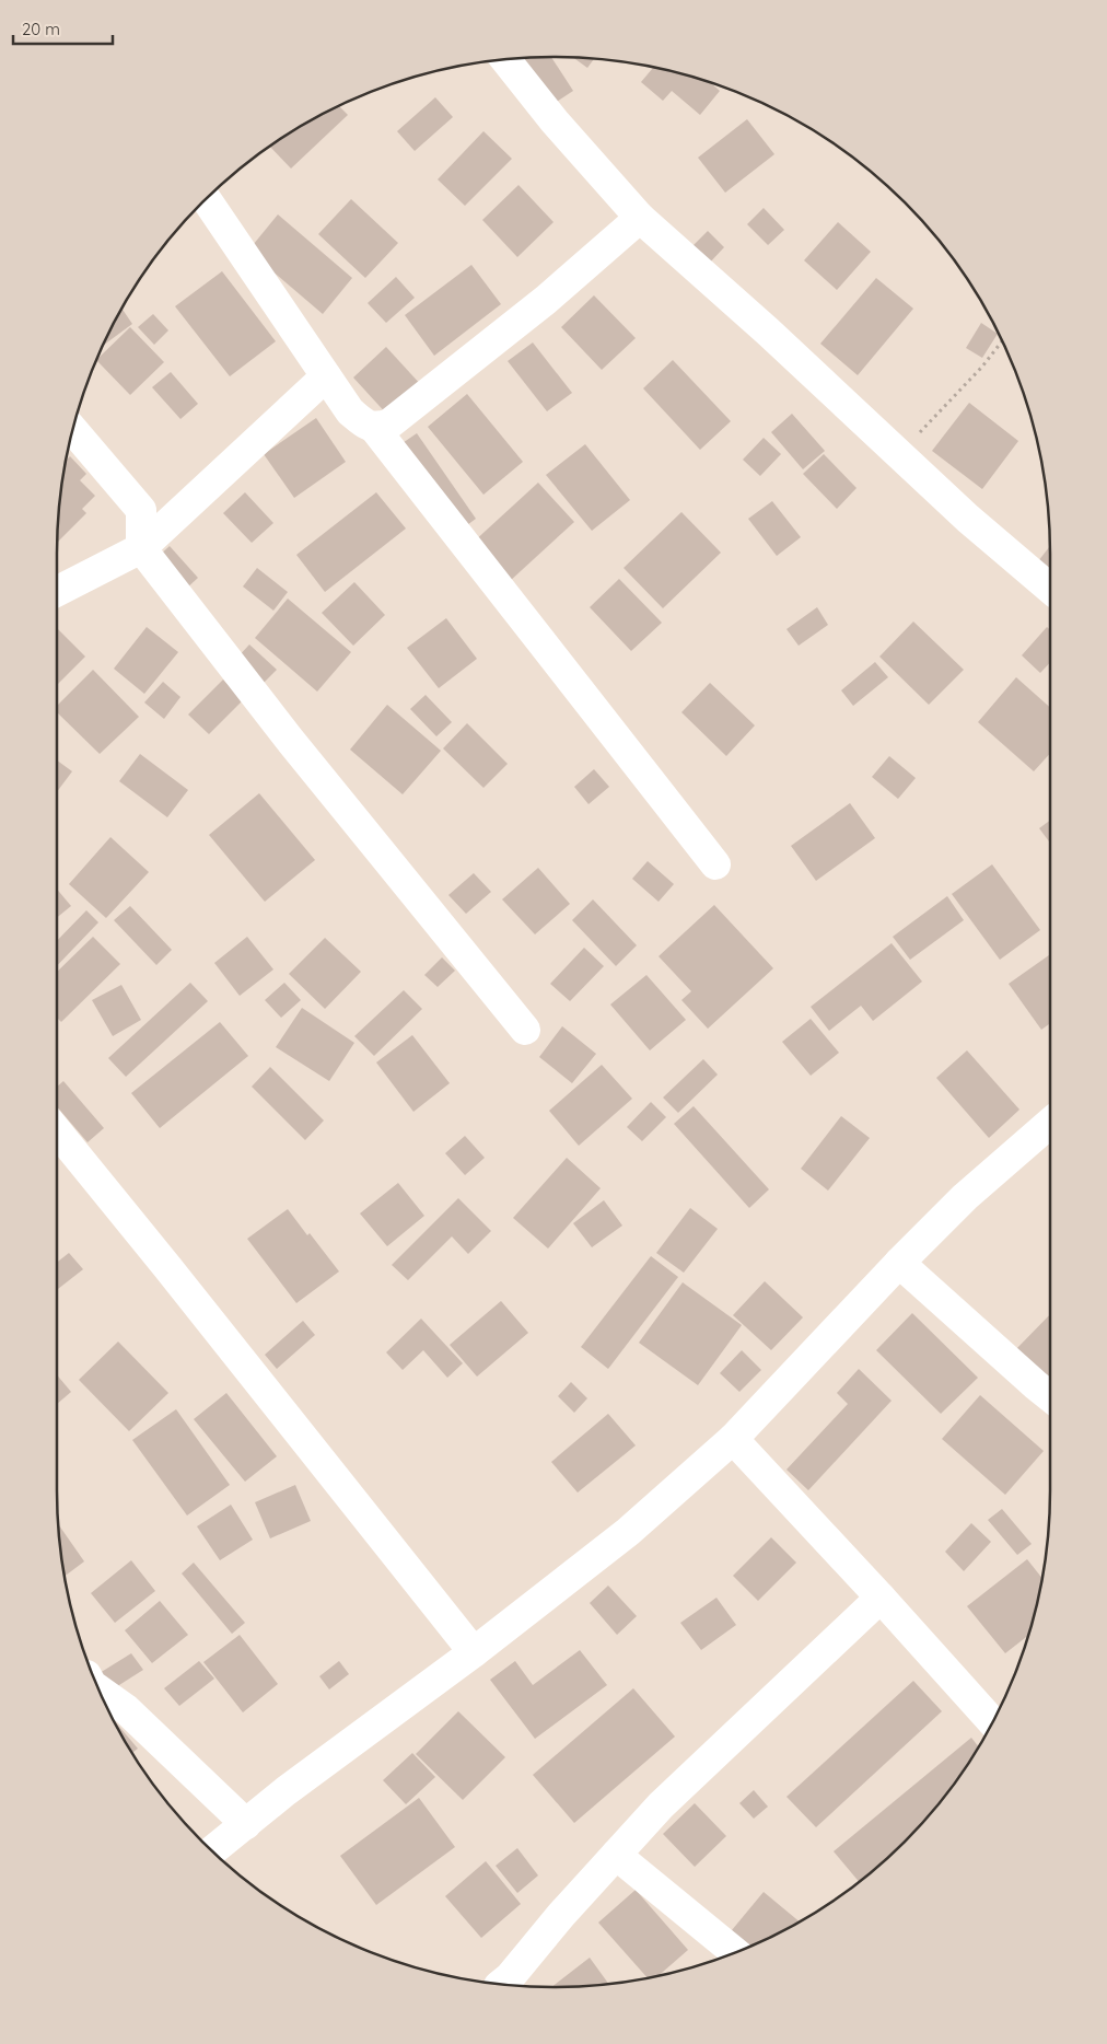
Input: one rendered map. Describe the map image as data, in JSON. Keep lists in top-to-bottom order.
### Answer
{
  "scale_bar": "20 m"
}
